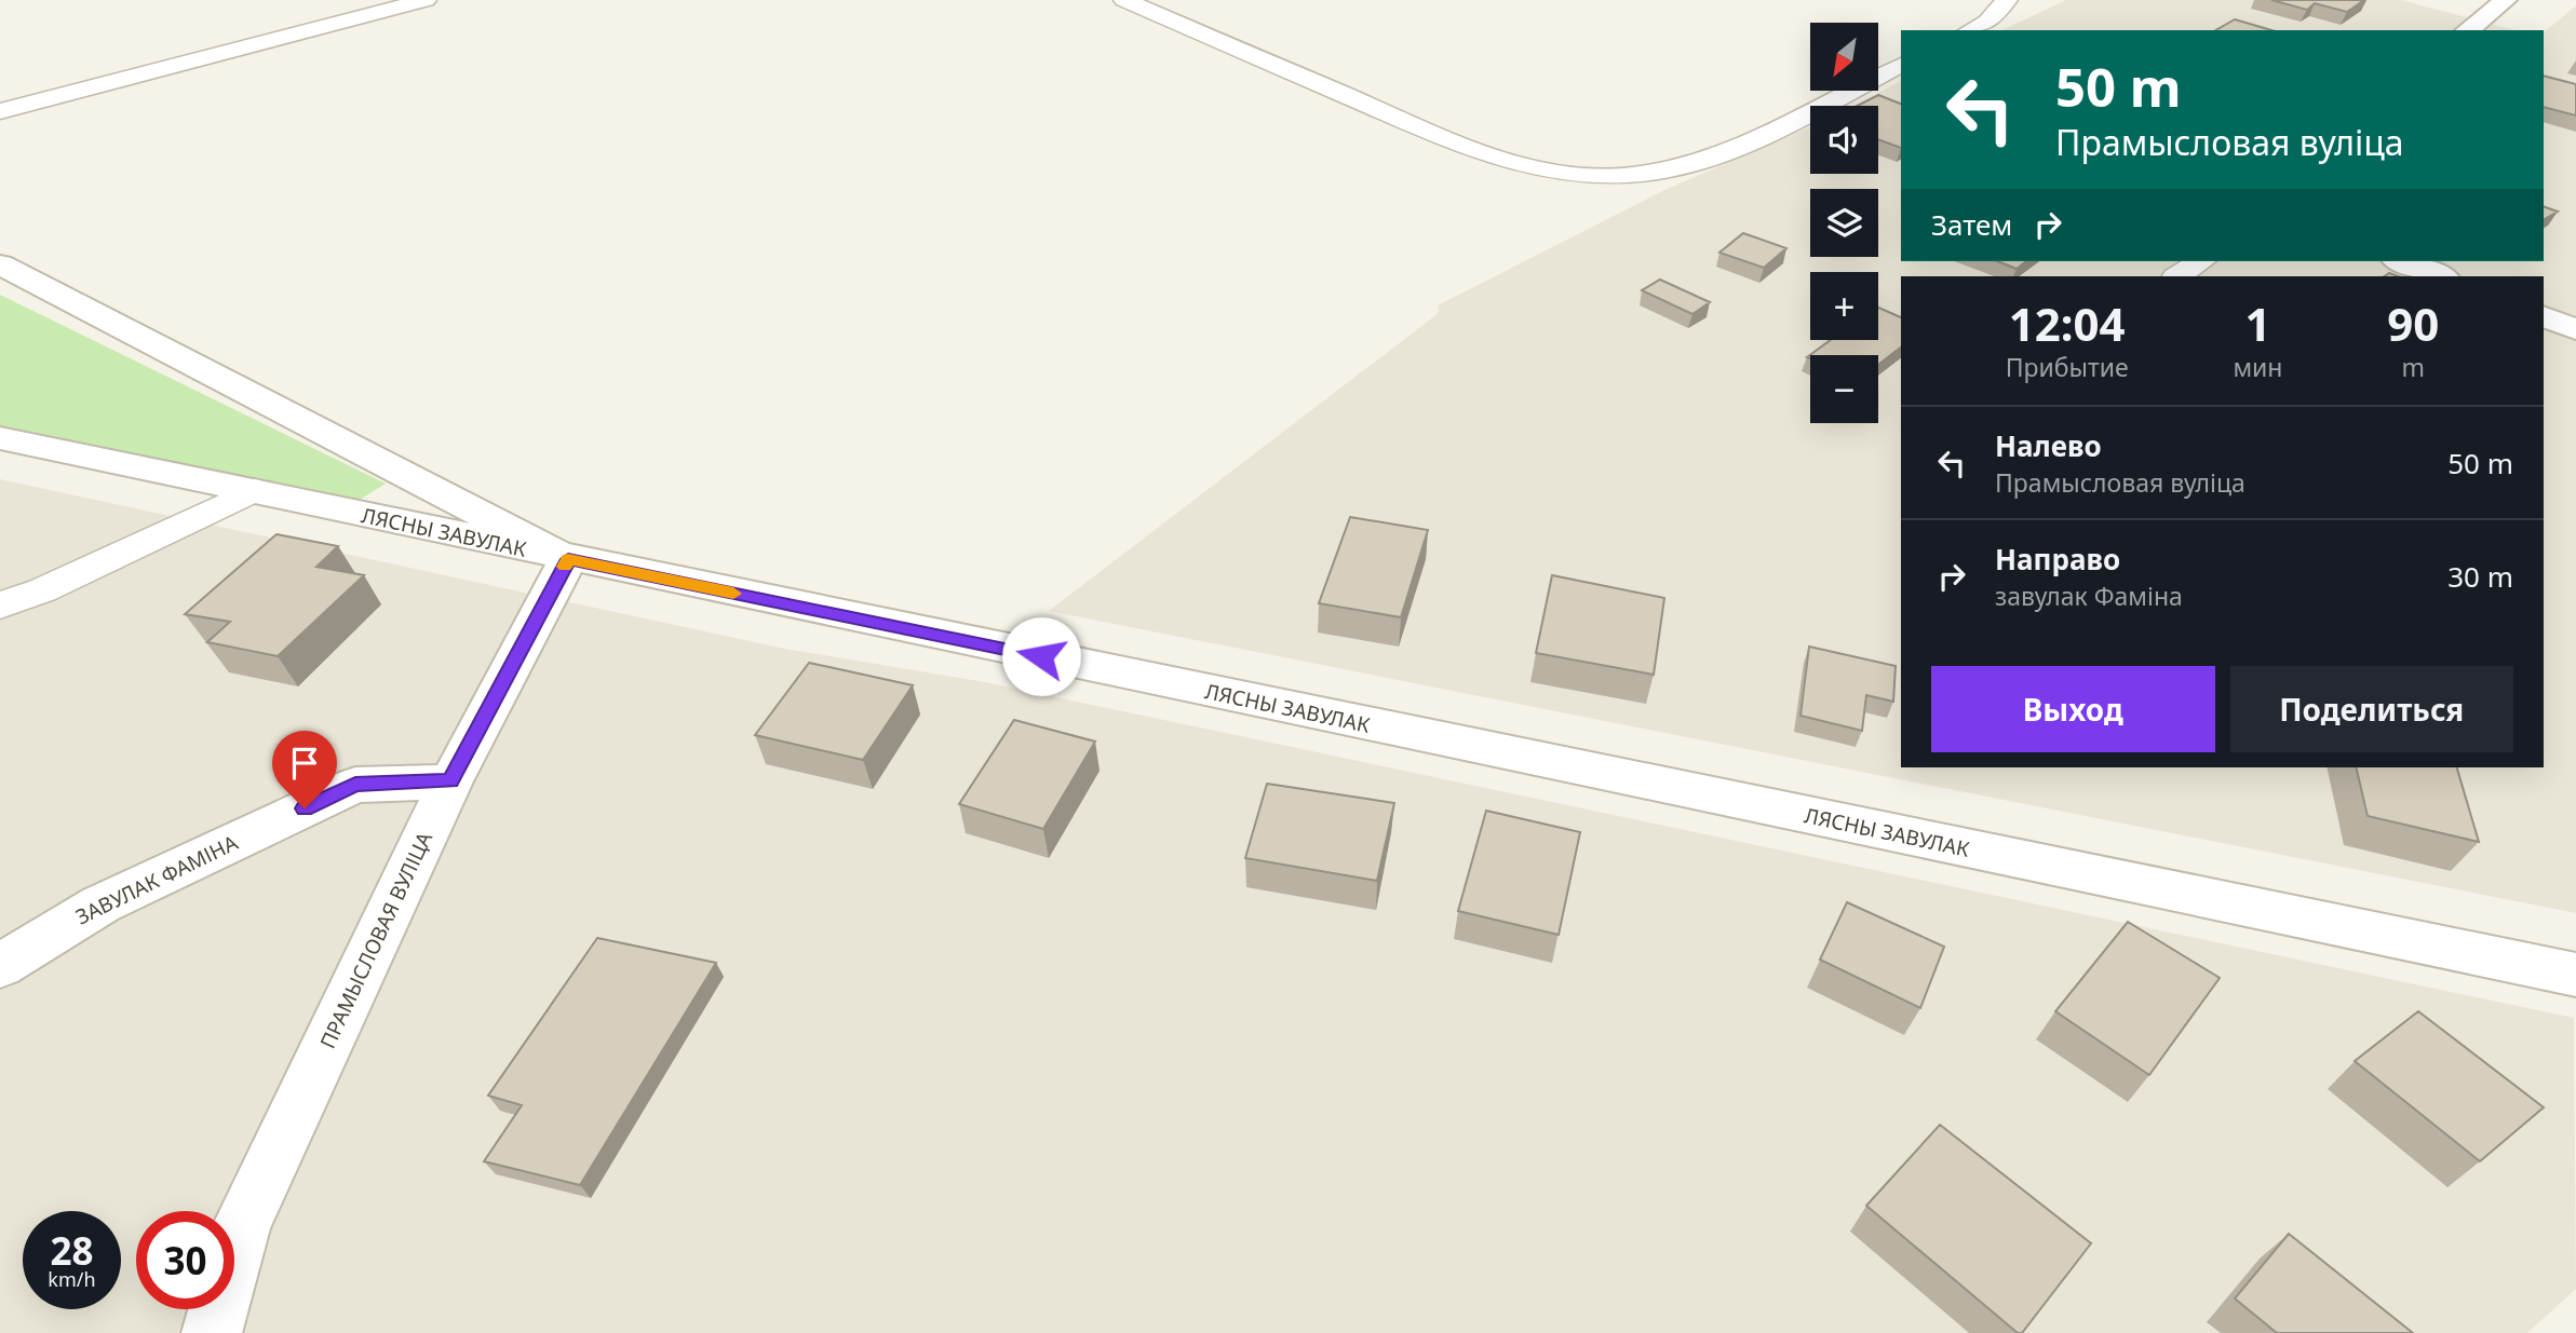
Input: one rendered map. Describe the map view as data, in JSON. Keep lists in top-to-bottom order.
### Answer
{
  "streets": {
    "street": ["ЛЯСНЫ ЗАВУЛАК", "ЗАВУЛАК ФАМІНА", "ПРАМЫСЛОВАЯ ВУЛІЦА"]
  },
  "crossings": [
    ["ЛЯСНЫ ЗАВУЛАК", "ПРАМЫСЛОВАЯ ВУЛІЦА"],
    ["ЗАВУЛАК ФАМІНА", "ПРАМЫСЛОВАЯ ВУЛІЦА"]
  ],
  "north": "bottom left",
  "page": {
    "map_buttons": ["+", "−"],
    "turn": ["50 m", "Прамысловая вуліца"],
    "then": "Затем",
    "eta": [
      "12:04",
      "Прибытие",
      "1",
      "мин",
      "90",
      "m"
    ],
    "list": [
      {
        "name": "Налево",
        "note": "Прамысловая вуліца",
        "value": "50 m"
      },
      {
        "name": "Направо",
        "note": "завулак Фаміна",
        "value": "30 m"
      }
    ],
    "buttons": ["Выход", "Поделиться"],
    "speed": "28 km/h",
    "limit": "30"
  }
}
